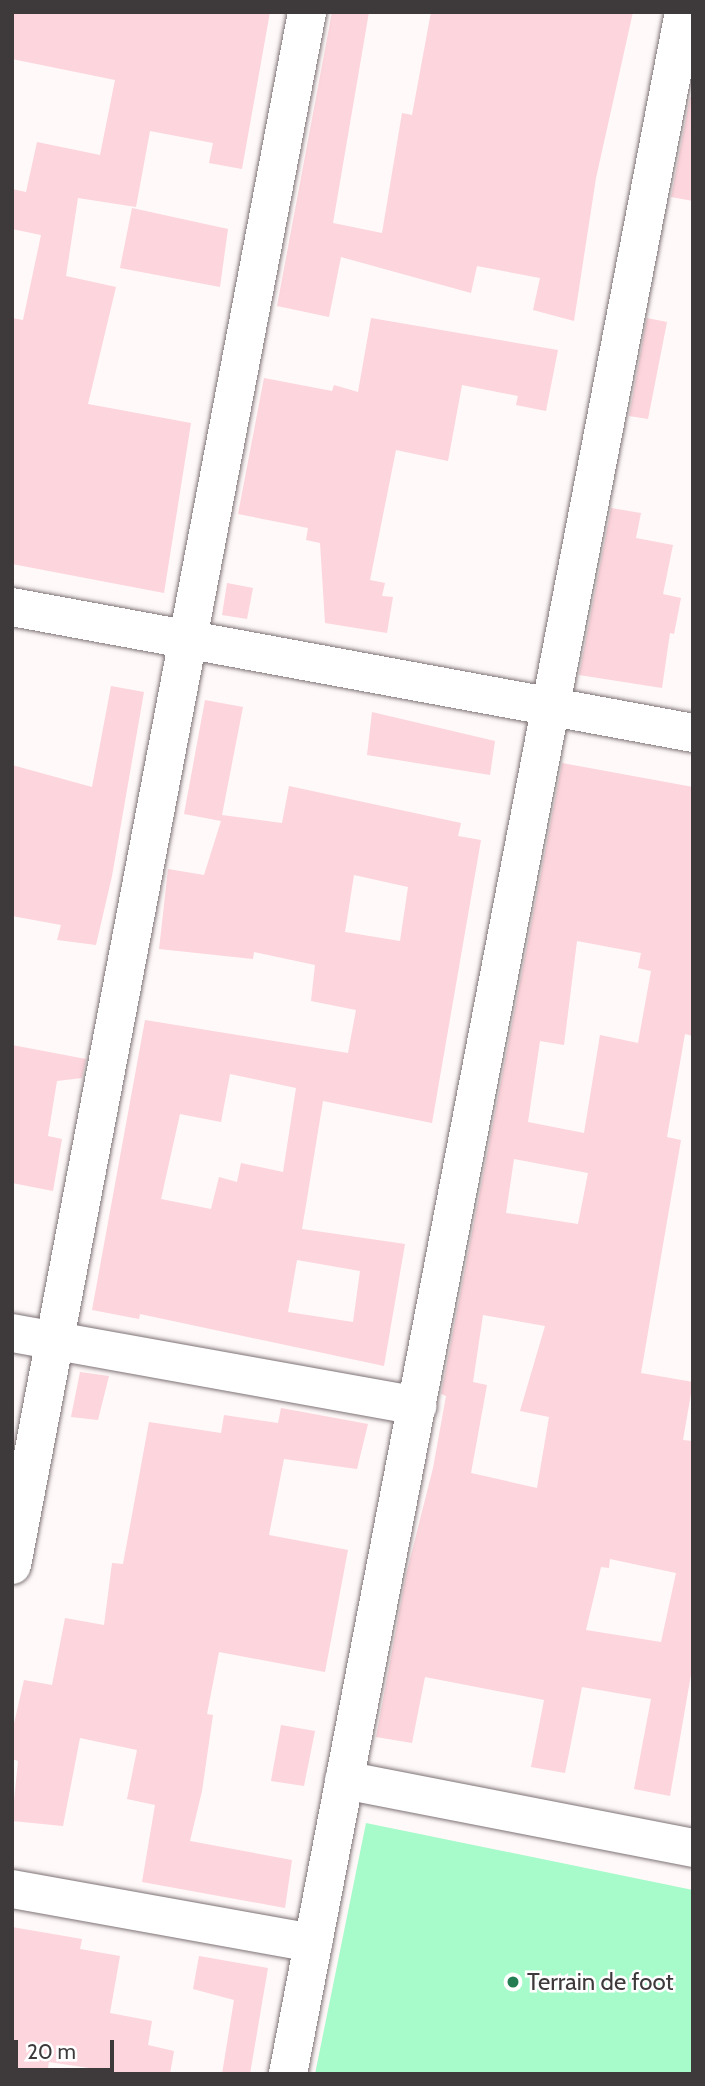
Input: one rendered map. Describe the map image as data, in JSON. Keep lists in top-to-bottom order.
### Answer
{
  "places": ["Terrain de foot"],
  "scale_bar": "20 m"
}
